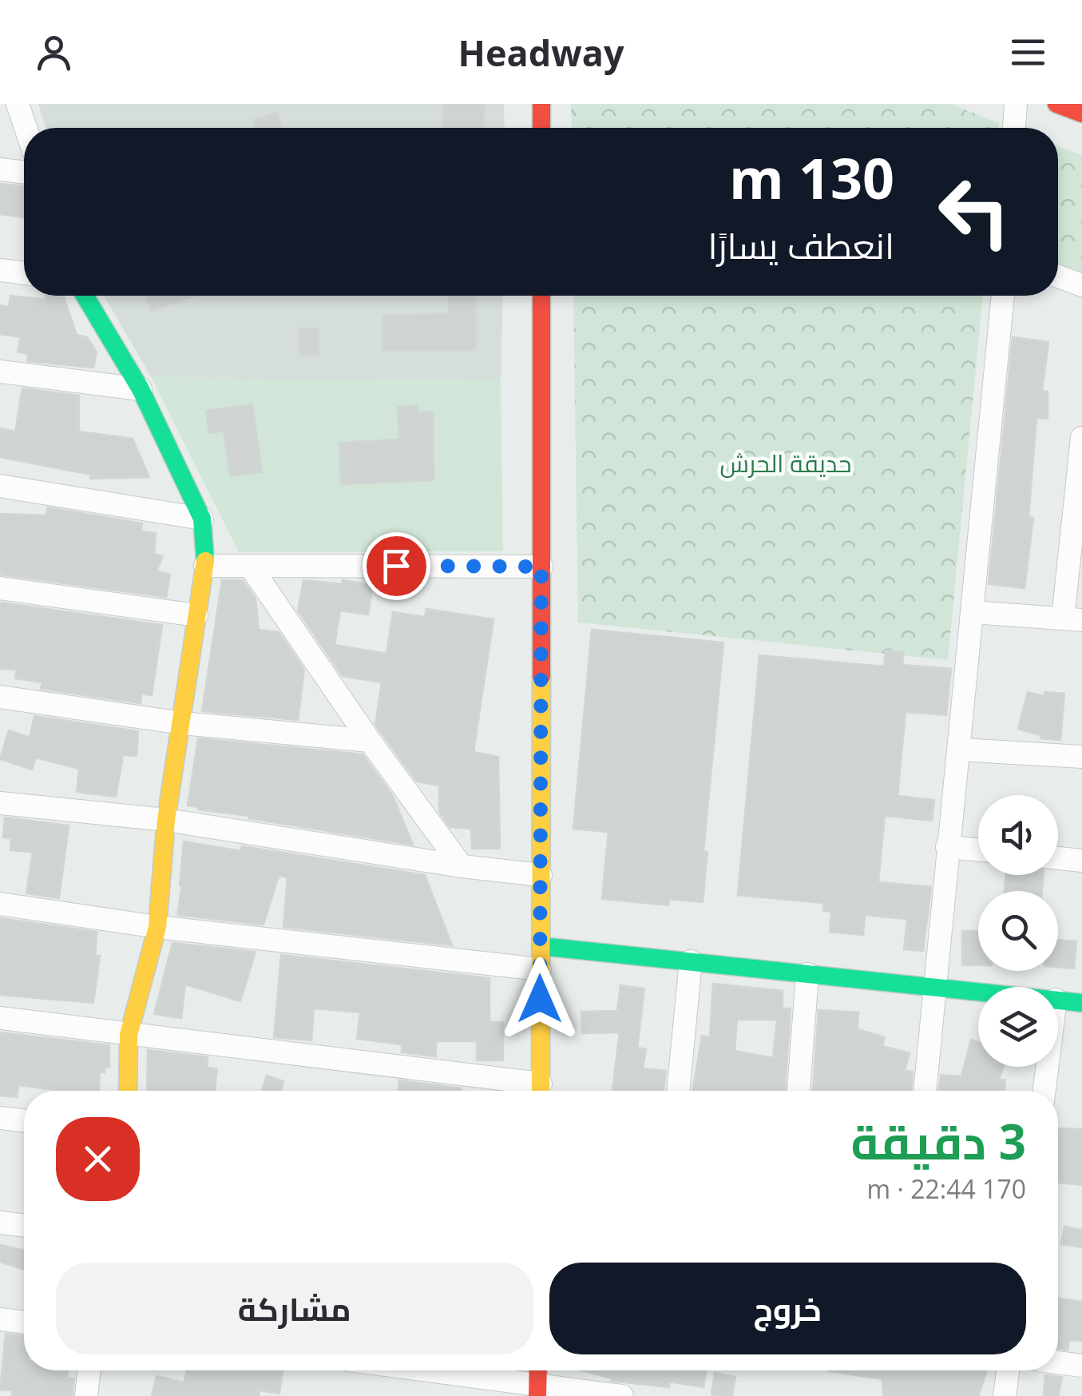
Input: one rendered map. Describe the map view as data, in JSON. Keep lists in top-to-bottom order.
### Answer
{
  "parks": ["حديقة الحرش"],
  "page": {
    "header": "Headway",
    "turn": ["130 m", "انعطف يسارًا"],
    "heading": ["3 دقيقة", "170 m · 22:44"],
    "buttons": ["خروج", "مشاركة"]
  }
}
